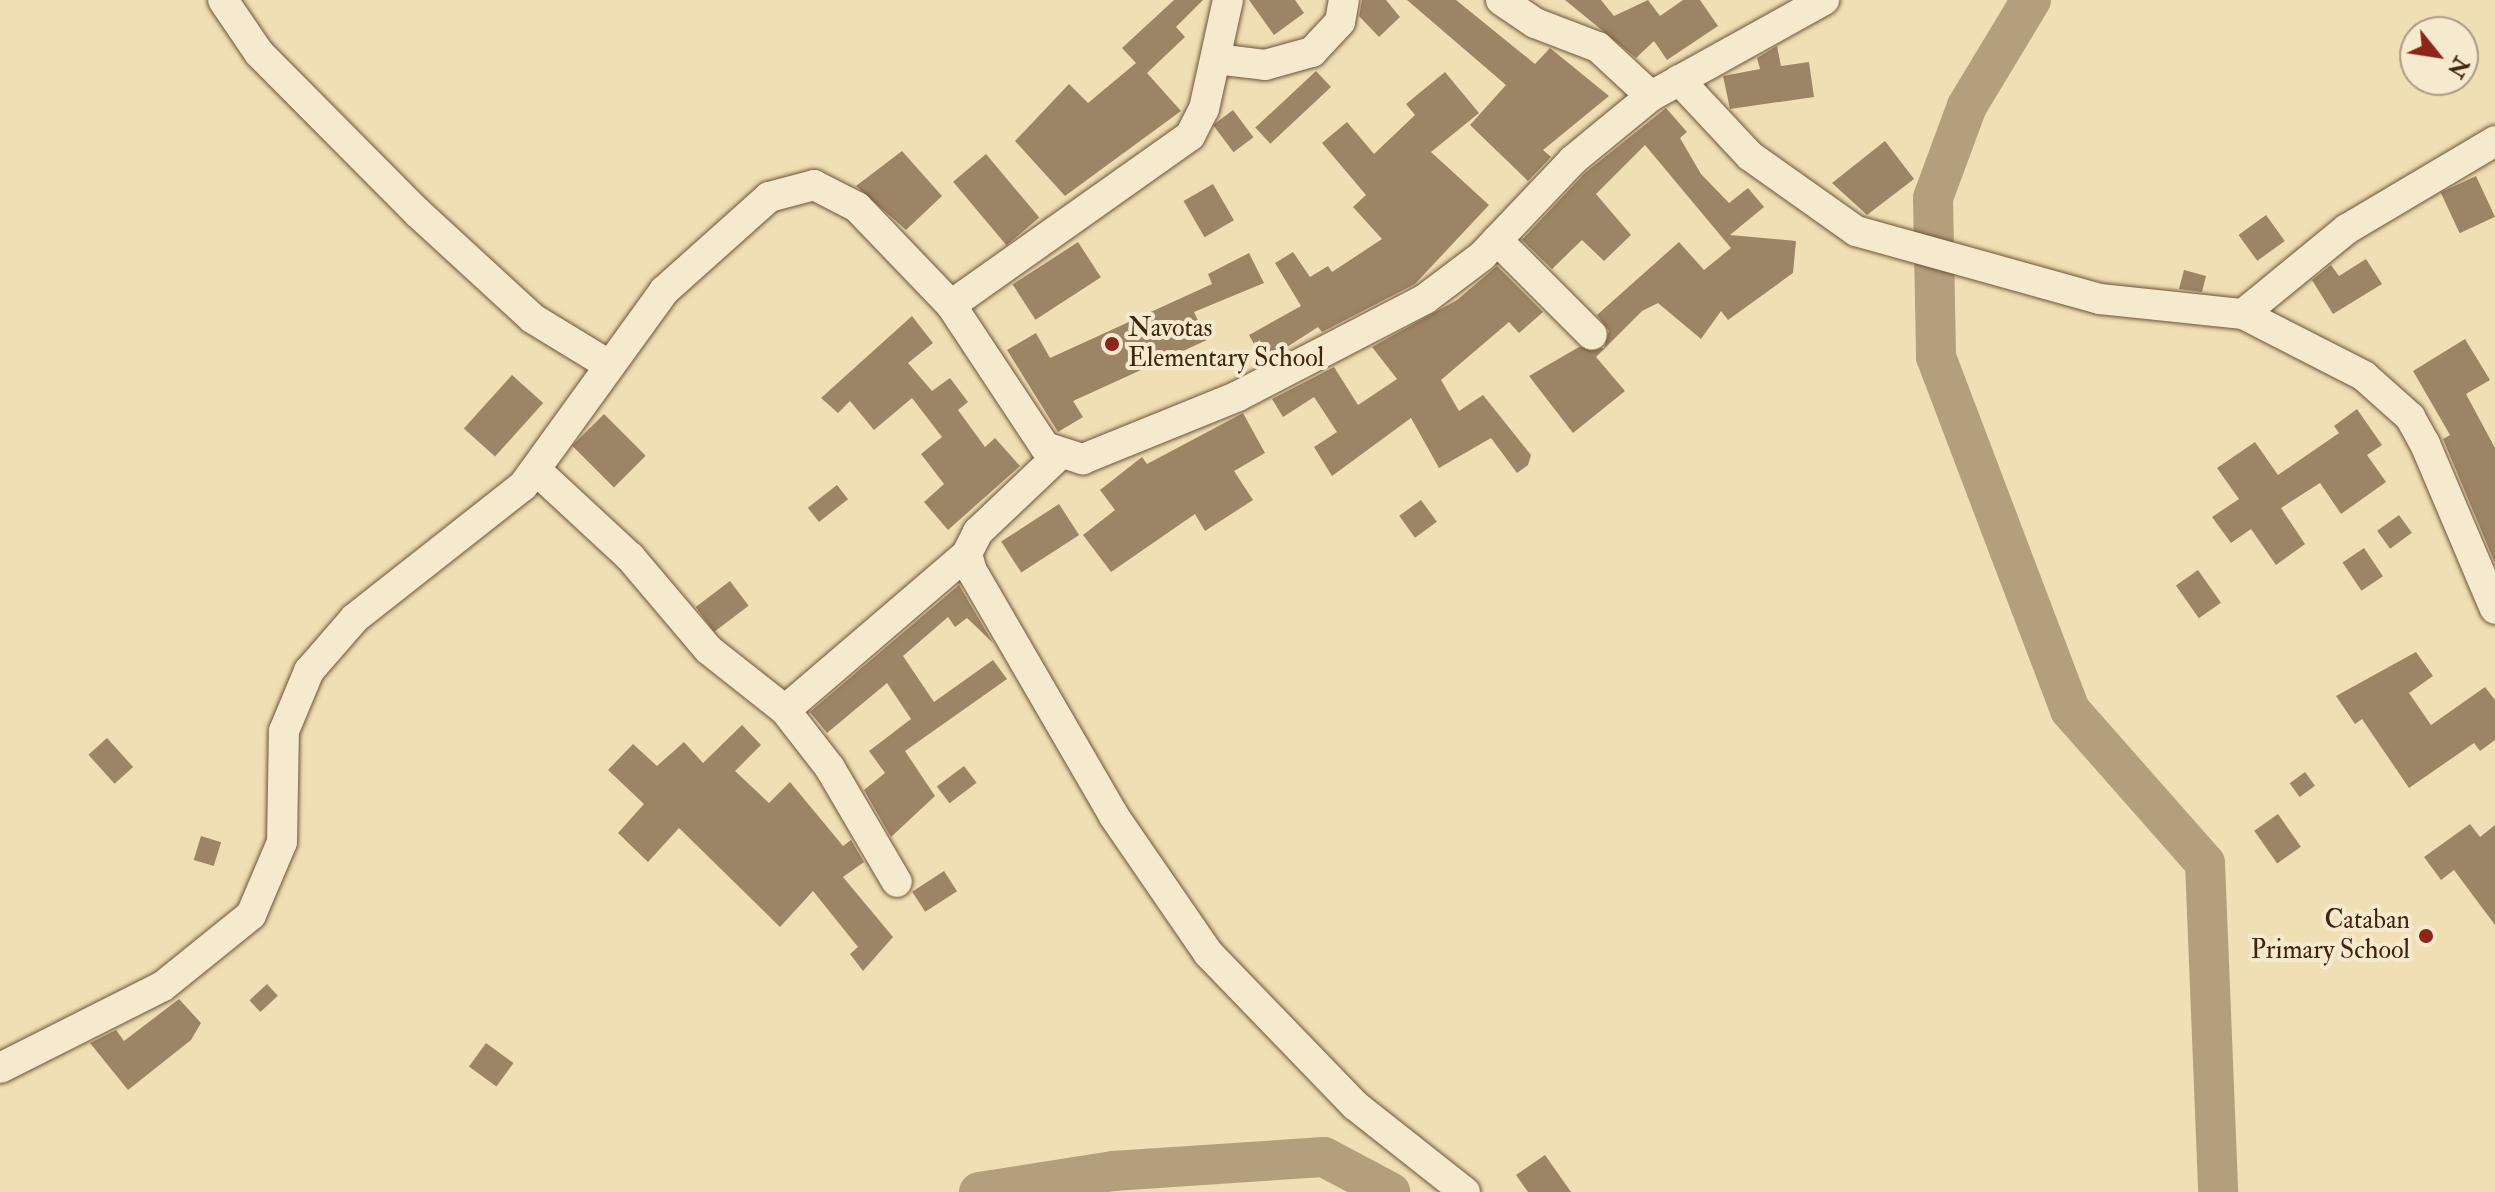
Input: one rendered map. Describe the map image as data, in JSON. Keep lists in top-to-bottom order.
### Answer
{
  "places": ["Navotas Elementary School", "Cataban Primary School"],
  "north": "bottom right"
}
